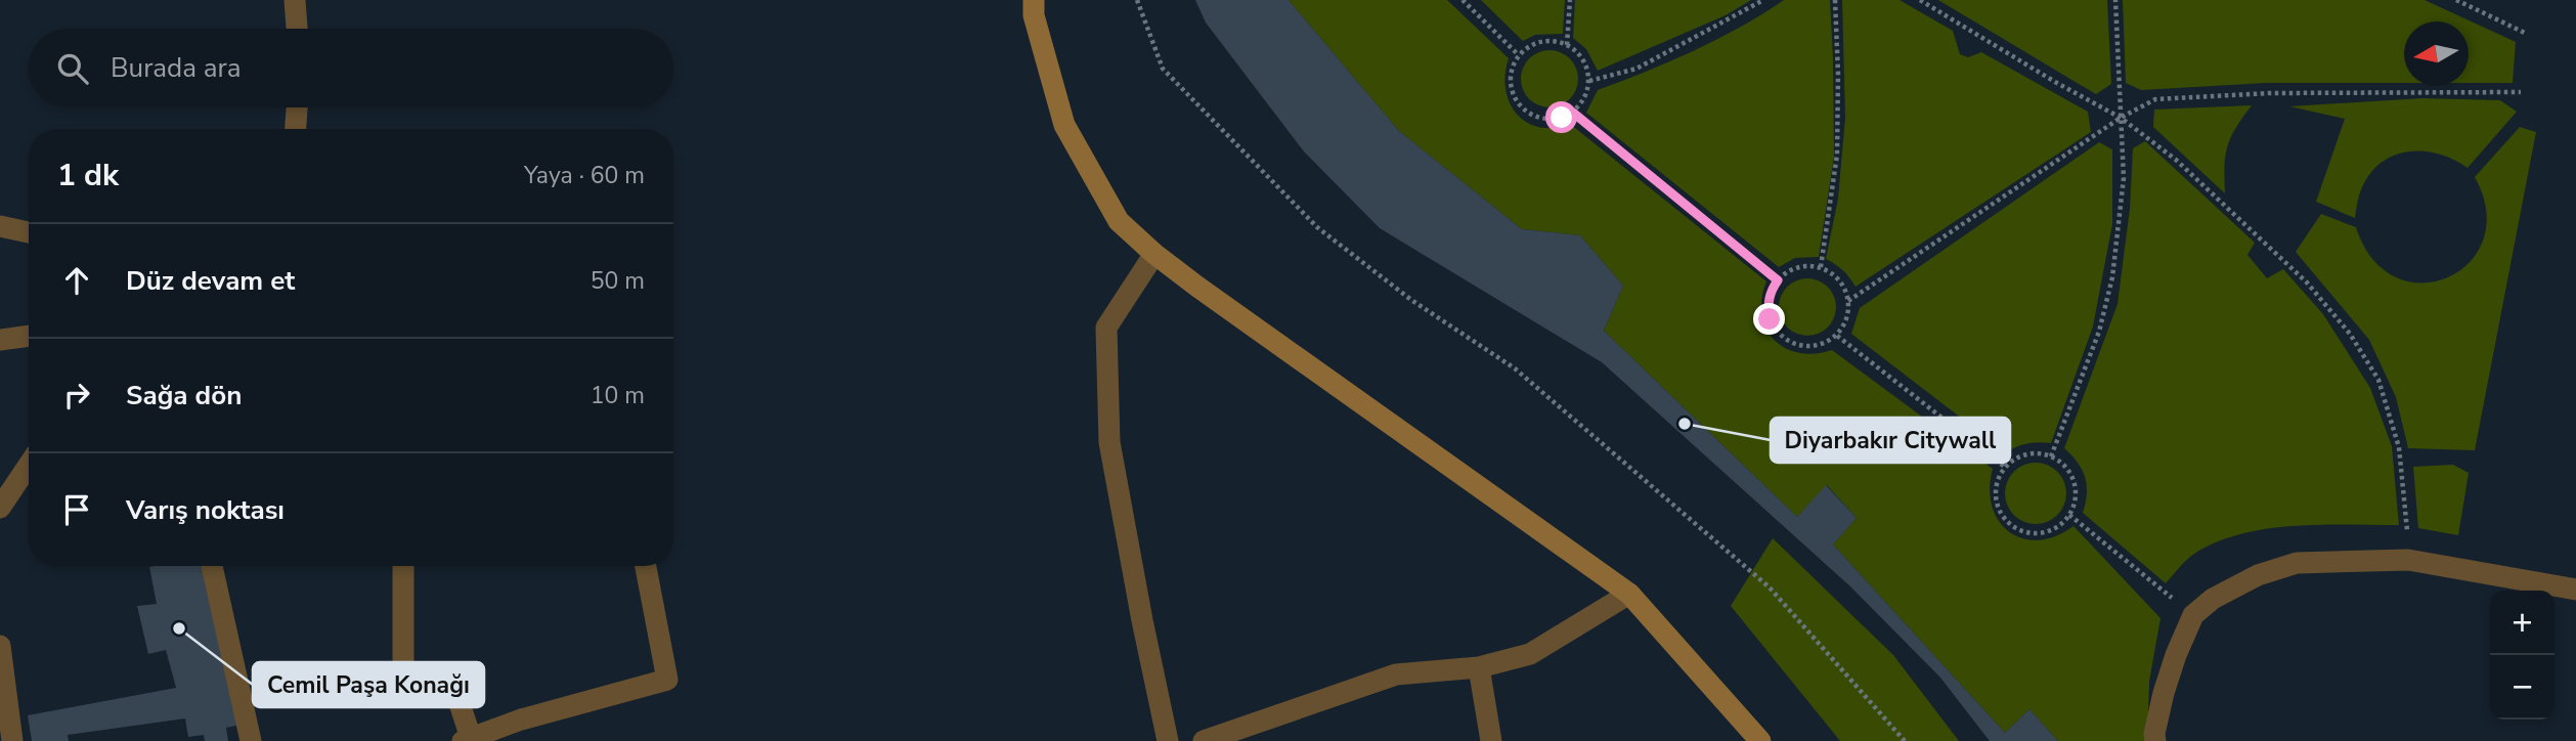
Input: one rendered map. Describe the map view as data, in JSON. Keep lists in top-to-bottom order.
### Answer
{
  "places": ["Diyarbakır Citywall", "Cemil Paşa Konağı"],
  "north": "left",
  "page": {
    "search": "Burada ara",
    "heading": ["1 dk", "Yaya · 60 m"],
    "list": [
      ["Düz devam et", "50 m"],
      ["Sağa dön", "10 m"],
      "Varış noktası"
    ],
    "map_buttons": ["+", "−"]
  }
}
